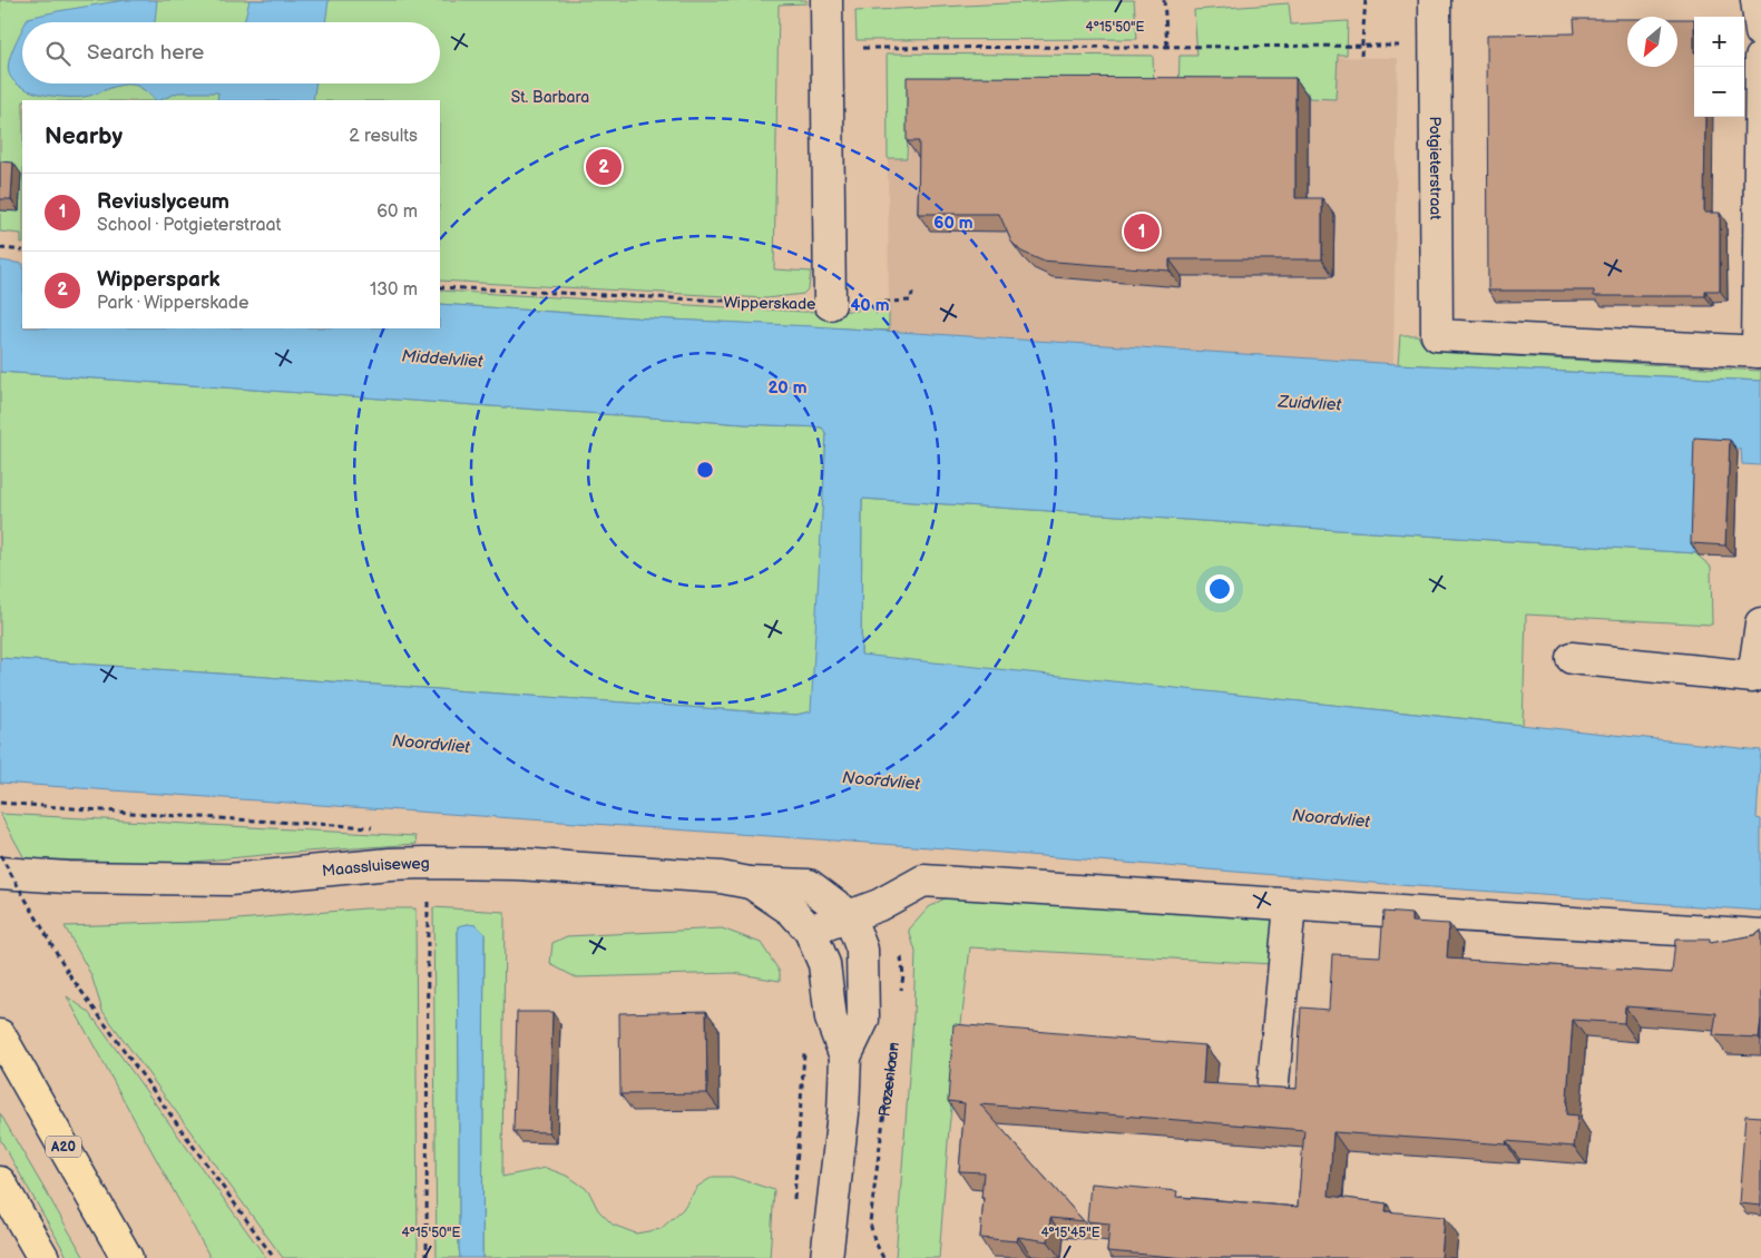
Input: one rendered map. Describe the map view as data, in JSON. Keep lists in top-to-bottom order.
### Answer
{
  "streets": {
    "highway": ["A20"],
    "street": ["Potgieterstraat", "Wipperskade", "Maassluiseweg"],
    "path": ["Rozenlaan"]
  },
  "water": ["Middelvliet", "Zuidvliet", "Noordvliet"],
  "parks": ["St. Barbara"],
  "north": "bottom left",
  "page": {
    "map_buttons": ["+", "−"],
    "search": "Search here",
    "heading": ["Nearby", "2 results"],
    "pins": ["2", "1"],
    "list": [
      {
        "mark": "1",
        "name": "Reviuslyceum",
        "note": "School · Potgieterstraat",
        "value": "60 m"
      },
      {
        "mark": "2",
        "name": "Wipperspark",
        "note": "Park · Wipperskade",
        "value": "130 m"
      }
    ]
  },
  "coordinates": ["4°15'50\"E", "4°15'45\"E"],
  "rings": ["60 m", "40 m", "20 m"]
}
